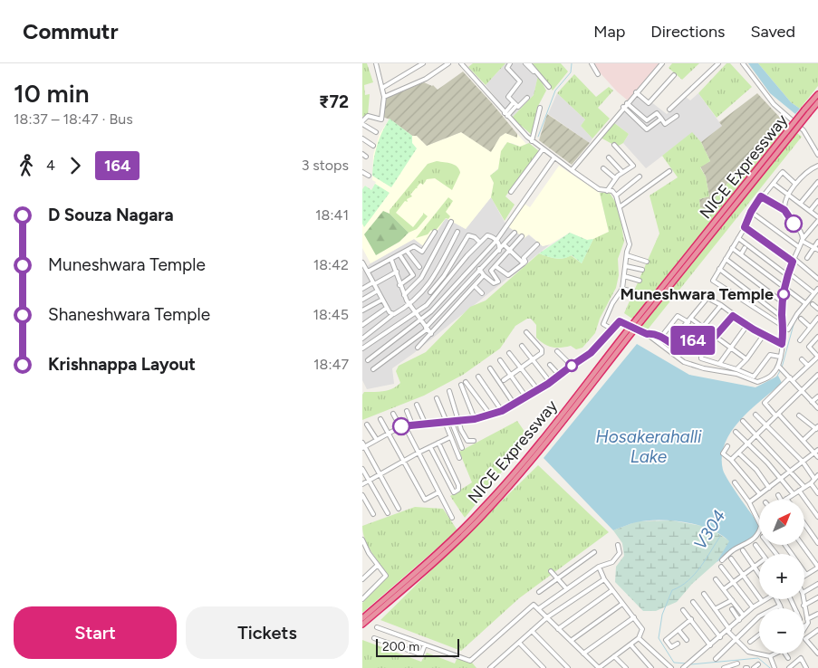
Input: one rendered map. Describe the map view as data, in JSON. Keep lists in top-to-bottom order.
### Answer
{
  "streets": {
    "highway": ["NICE Expressway"]
  },
  "water": ["Hosakerahalli Lake", "V304"],
  "places": ["Muneshwara Temple"],
  "lines": ["bus line 164"],
  "scale_bar": "200 m",
  "north": "top right",
  "page": {
    "header": "Commutr",
    "nav": ["Map", "Directions", "Saved"],
    "heading": ["10 min", "18:37 – 18:47 · Bus", "₹72"],
    "on_map": "164",
    "legs": ["4", "164", "3 stops"],
    "list": [
      {
        "name": "D Souza Nagara",
        "value": "18:41"
      },
      {
        "name": "Muneshwara Temple",
        "value": "18:42"
      },
      {
        "name": "Shaneshwara Temple",
        "value": "18:45"
      },
      {
        "name": "Krishnappa Layout",
        "value": "18:47"
      }
    ],
    "map_buttons": ["+", "−"],
    "buttons": ["Start", "Tickets"],
    "scale": "200 m"
  }
}
